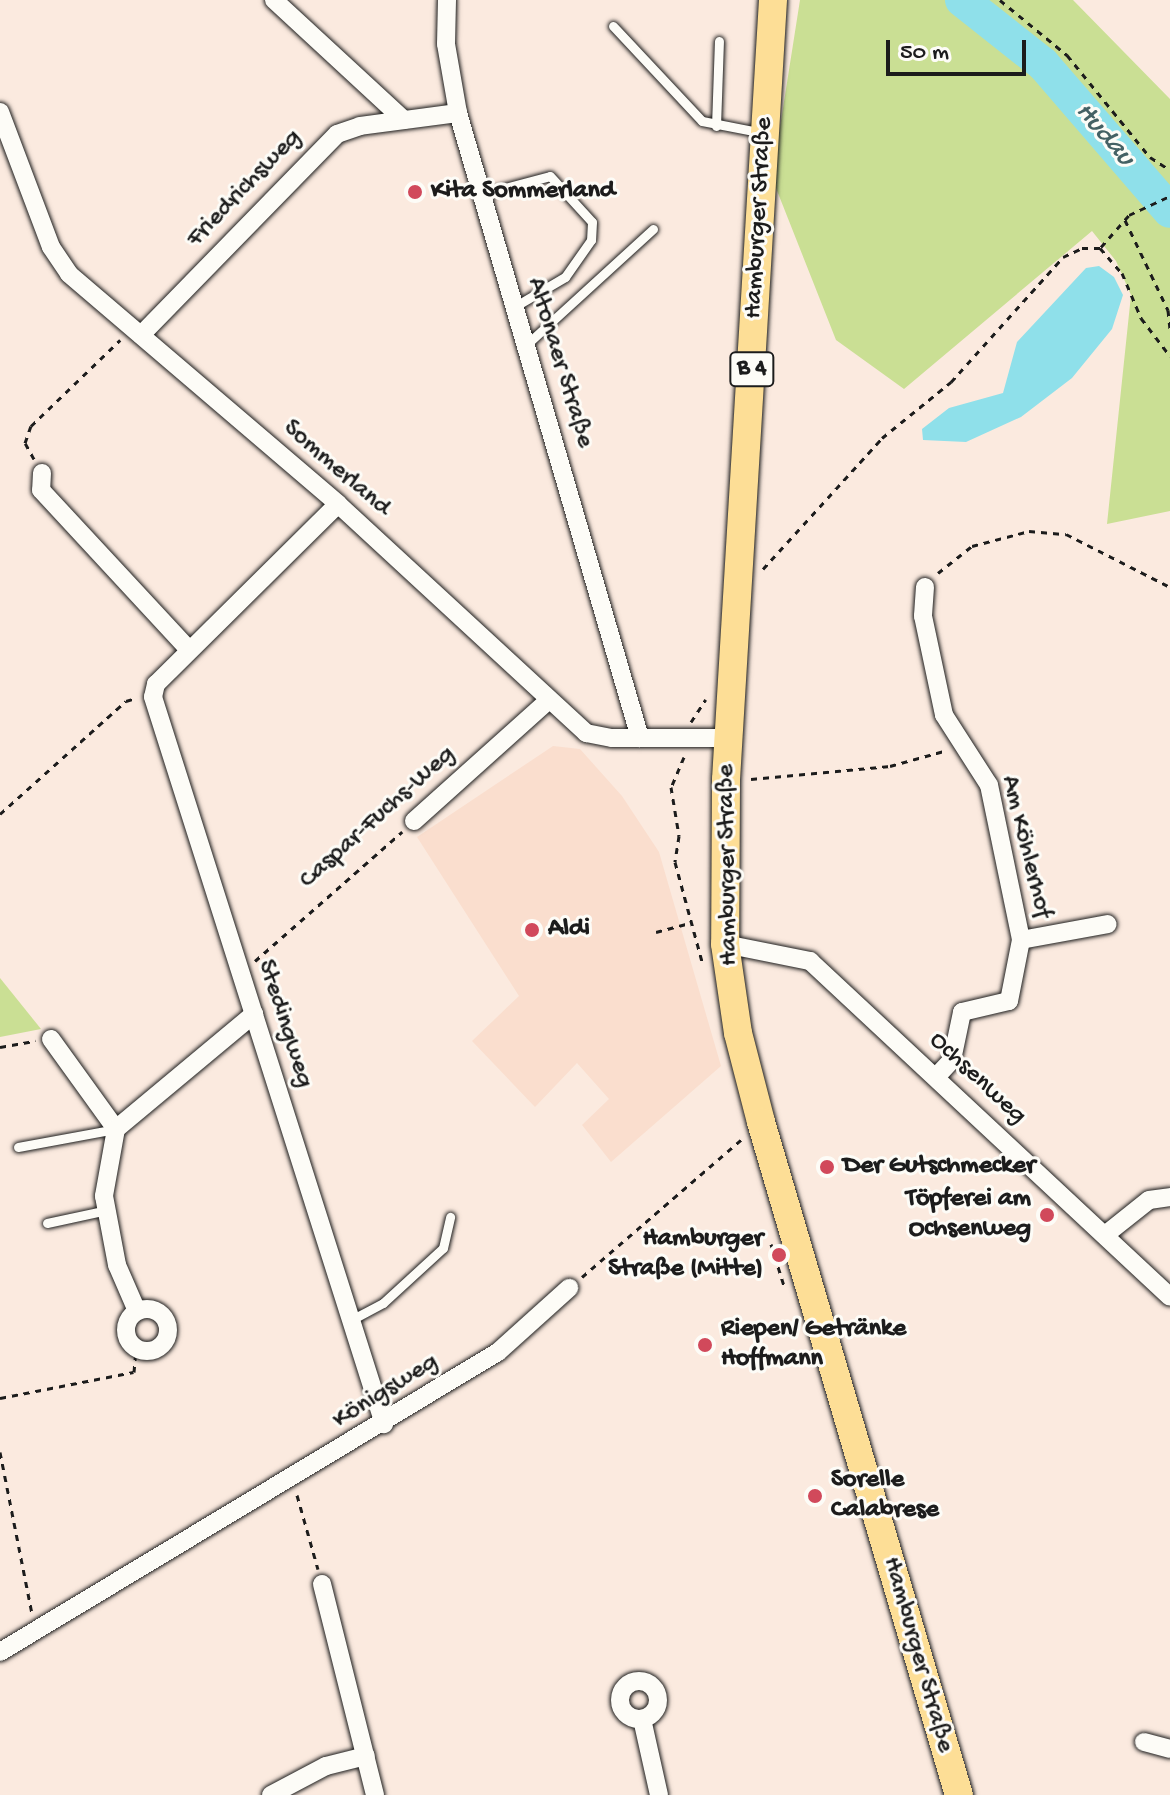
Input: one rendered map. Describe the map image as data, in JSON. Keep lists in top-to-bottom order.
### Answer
{
  "streets": {
    "main road": ["Hamburger Straße", "B 4"],
    "street": [
      "Friedrichsweg",
      "Altonaer Straße",
      "Sommerland",
      "Caspar-Fuchs-Weg",
      "Am Köhlerhof",
      "Stedingweg",
      "Ochsenweg",
      "Königsweg"
    ]
  },
  "crossings": [
    ["Friedrichsweg", "Altonaer Straße"],
    ["Friedrichsweg", "Sommerland"],
    ["Hamburger Straße", "Sommerland"],
    ["Hamburger Straße", "Ochsenweg"],
    ["Altonaer Straße", "Sommerland"],
    ["Sommerland", "Caspar-Fuchs-Weg"],
    ["Caspar-Fuchs-Weg", "Stedingweg"],
    ["Am Köhlerhof", "Ochsenweg"],
    ["Stedingweg", "Königsweg"]
  ],
  "water": ["Hudau"],
  "places": [
    "Kita Sommerland",
    "Aldi",
    "Der Gutschmecker",
    "Töpferei am Ochsenweg",
    "Hamburger Straße (Mitte)",
    "Riepen/ Getränke Hoffmann",
    "Sorelle Calabrese"
  ],
  "scale_bar": "50 m"
}
